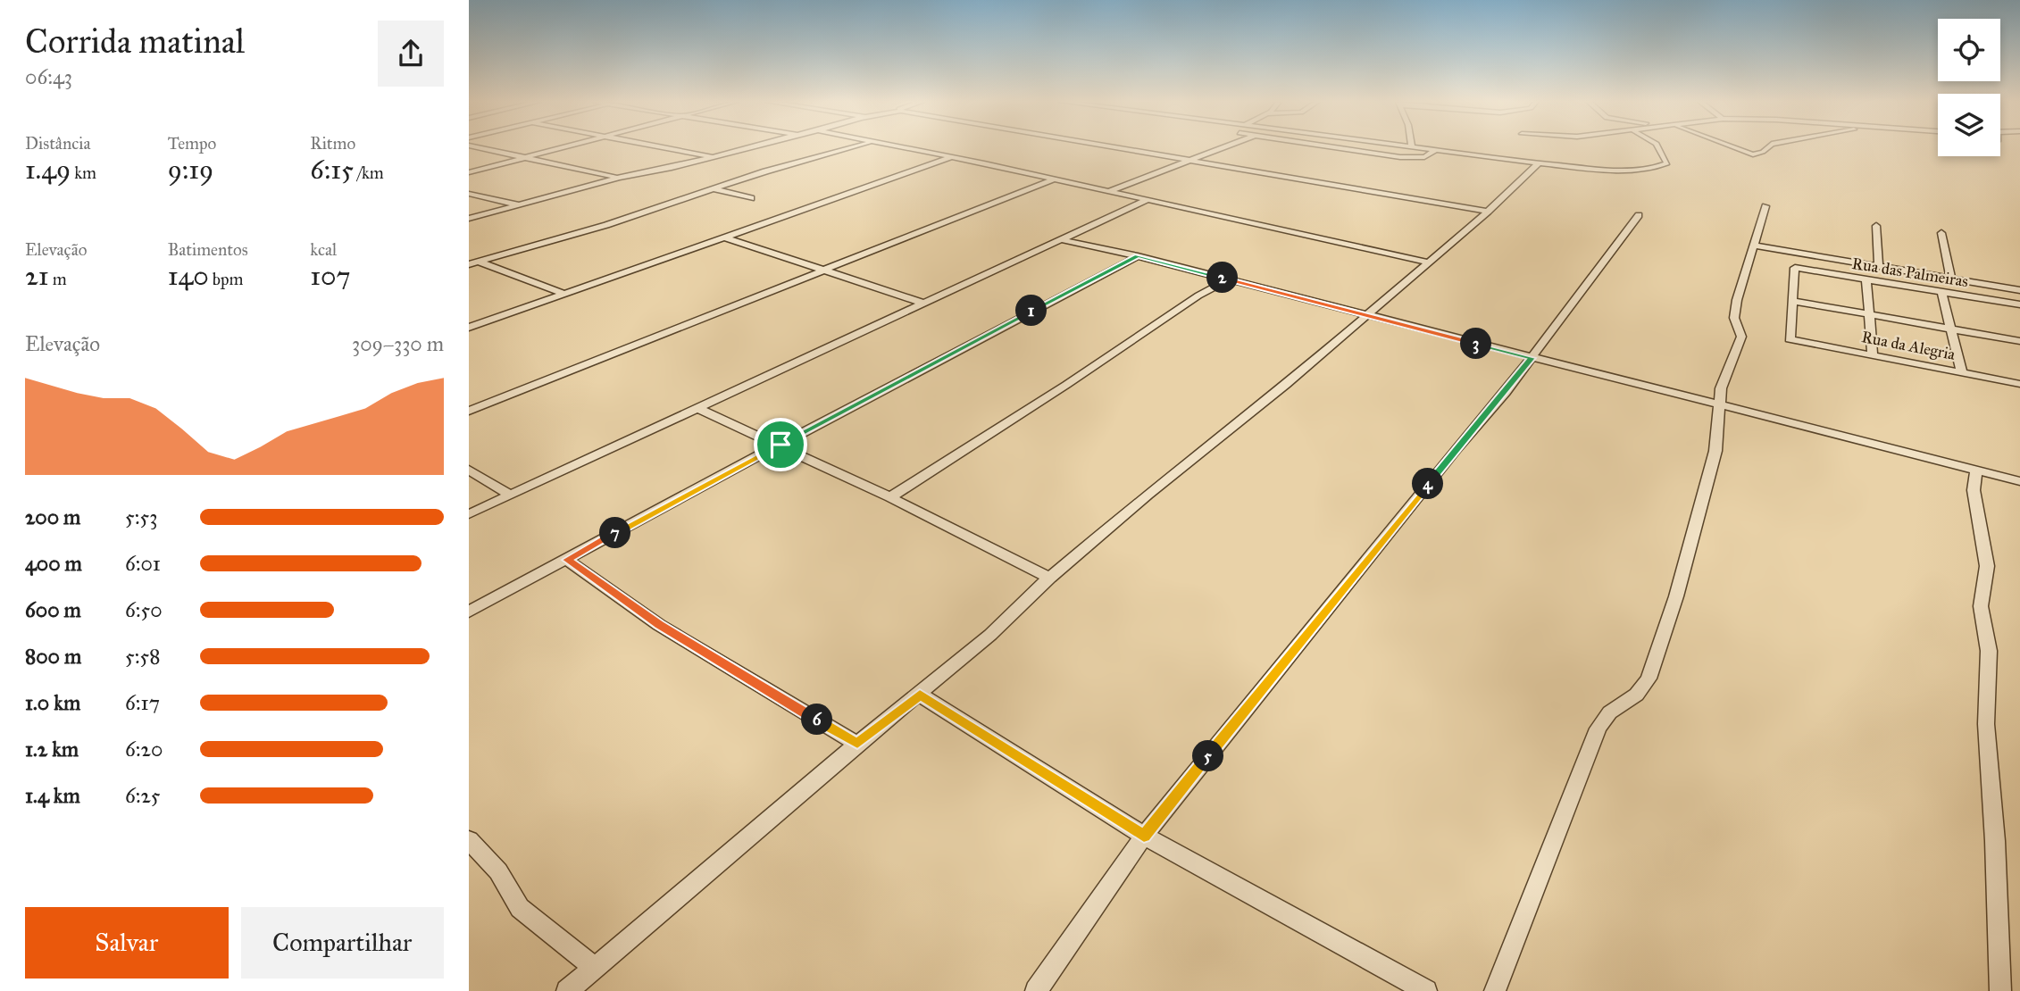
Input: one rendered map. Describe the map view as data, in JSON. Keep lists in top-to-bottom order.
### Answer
{
  "streets": {
    "street": ["Rua das Palmeiras", "Rua da Alegria"]
  },
  "crossings": [
    ["Rua das Palmeiras", "Rua da Alegria"]
  ],
  "page": {
    "heading": ["Corrida matinal", "06:43"],
    "stats": [
      ["Distância", "1.49 km"],
      ["Tempo", "9:19"],
      ["Ritmo", "6:15 /km"],
      ["Elevação", "21 m"],
      ["Batimentos", "140 bpm"],
      ["kcal", "107"]
    ],
    "pins": [
      "2",
      "1",
      "3",
      "4",
      "7",
      "6",
      "5"
    ],
    "chart": ["Elevação", "309–330 m"],
    "list": [
      {
        "name": "200 m",
        "note": "5:53"
      },
      {
        "name": "400 m",
        "note": "6:01"
      },
      {
        "name": "600 m",
        "note": "6:50"
      },
      {
        "name": "800 m",
        "note": "5:58"
      },
      {
        "name": "1.0 km",
        "note": "6:17"
      },
      {
        "name": "1.2 km",
        "note": "6:20"
      },
      {
        "name": "1.4 km",
        "note": "6:25"
      }
    ],
    "buttons": ["Salvar", "Compartilhar"]
  }
}
